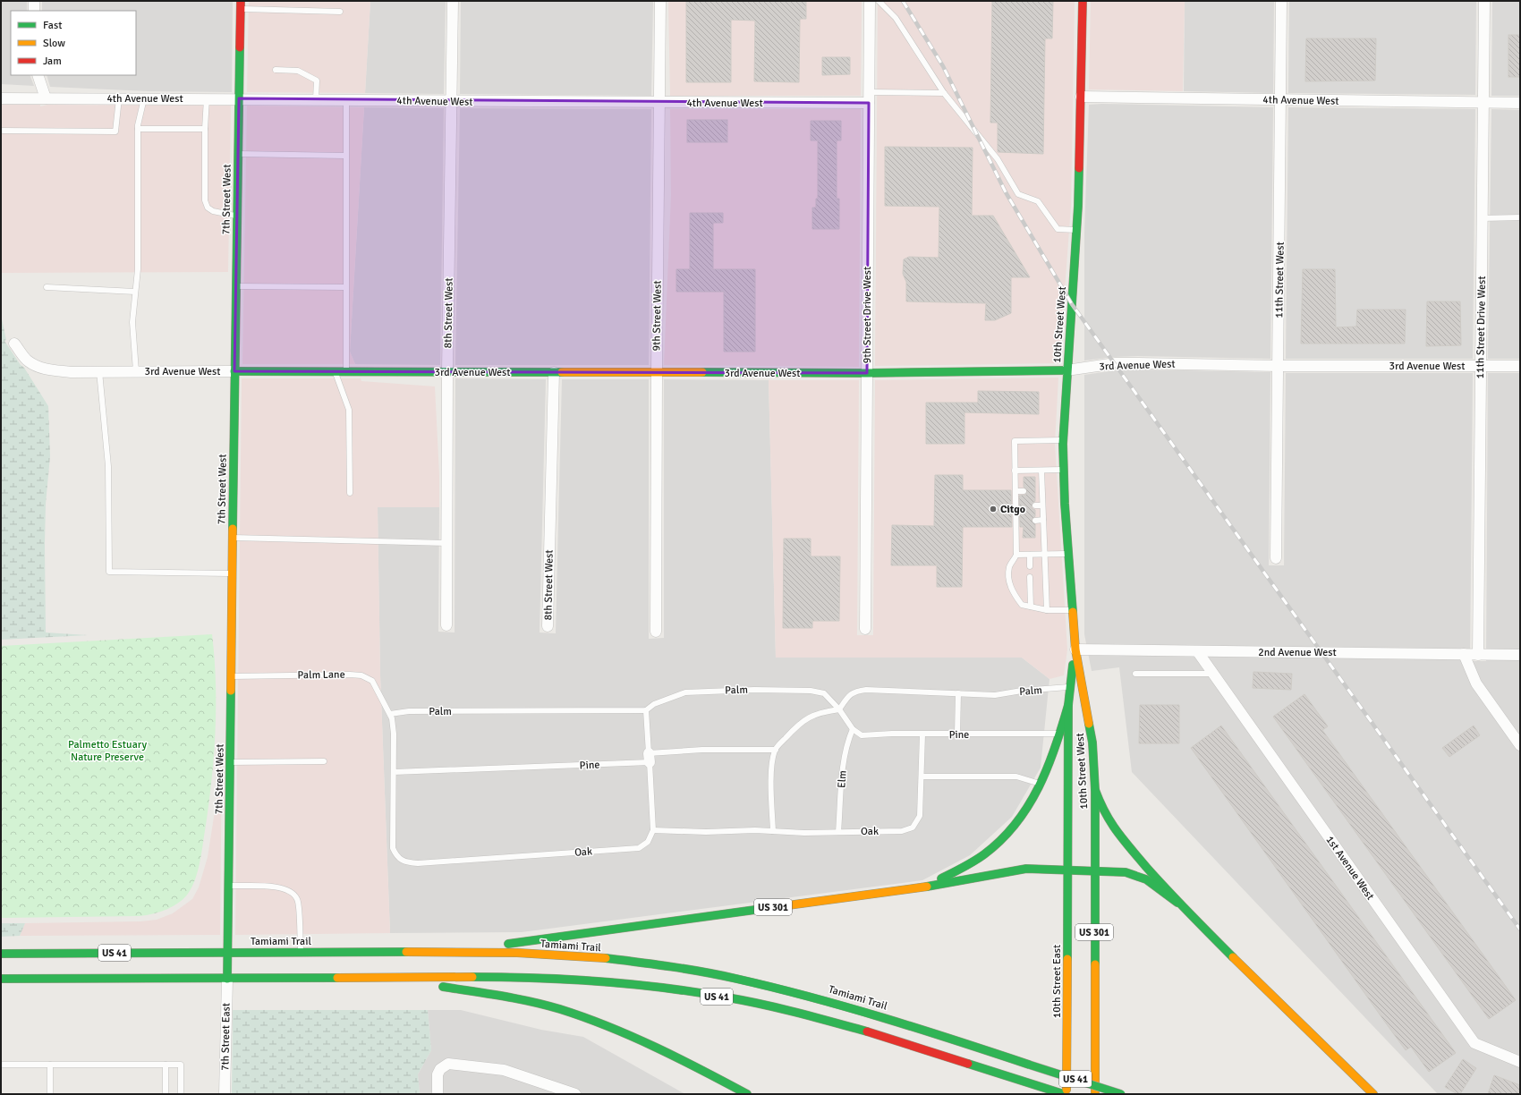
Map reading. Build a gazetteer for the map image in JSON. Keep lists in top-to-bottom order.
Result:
{
  "streets": {
    "main road": [
      "7th Street West",
      "10th Street West",
      "3rd Avenue West",
      "US 301",
      "Tamiami Trail",
      "US 41",
      "10th Street East"
    ],
    "street": [
      "4th Avenue West",
      "11th Street West",
      "8th Street West",
      "9th Street Drive West",
      "9th Street West",
      "11th Street Drive West",
      "2nd Avenue West",
      "1st Avenue West",
      "7th Street East"
    ],
    "lane": [
      "Palm Lane",
      "Palm",
      "Pine",
      "Elm",
      "Oak"
    ]
  },
  "crossings": [
    ["4th Avenue West", "7th Street West"],
    ["4th Avenue West", "11th Street West"],
    ["4th Avenue West", "8th Street West"],
    ["4th Avenue West", "9th Street Drive West"],
    ["4th Avenue West", "9th Street West"],
    ["4th Avenue West", "10th Street West"],
    ["4th Avenue West", "11th Street Drive West"],
    ["7th Street West", "3rd Avenue West"],
    ["7th Street West", "Palm Lane"],
    ["7th Street West", "Tamiami Trail"],
    ["7th Street West", "US 41"],
    ["7th Street West", "7th Street East"],
    ["11th Street West", "3rd Avenue West"],
    ["8th Street West", "3rd Avenue West"],
    ["9th Street Drive West", "3rd Avenue West"],
    ["9th Street West", "3rd Avenue West"],
    ["10th Street West", "3rd Avenue West"],
    ["10th Street West", "2nd Avenue West"],
    ["10th Street West", "Palm"],
    ["10th Street West", "Pine"],
    ["10th Street West", "US 301"],
    ["10th Street West", "10th Street East"],
    ["11th Street Drive West", "3rd Avenue West"],
    ["11th Street Drive West", "2nd Avenue West"],
    ["2nd Avenue West", "1st Avenue West"],
    ["Palm Lane", "Palm"],
    ["Palm Lane", "Pine"],
    ["Palm Lane", "Oak"],
    ["Pine", "Elm"],
    ["Pine", "Oak"],
    ["Elm", "Oak"],
    ["US 301", "Tamiami Trail"],
    ["US 301", "10th Street East"],
    ["US 41", "7th Street East"]
  ],
  "parks": ["Palmetto Estuary Nature Preserve"],
  "places": ["Citgo"],
  "legend": ["Fast", "Slow", "Jam"]
}
